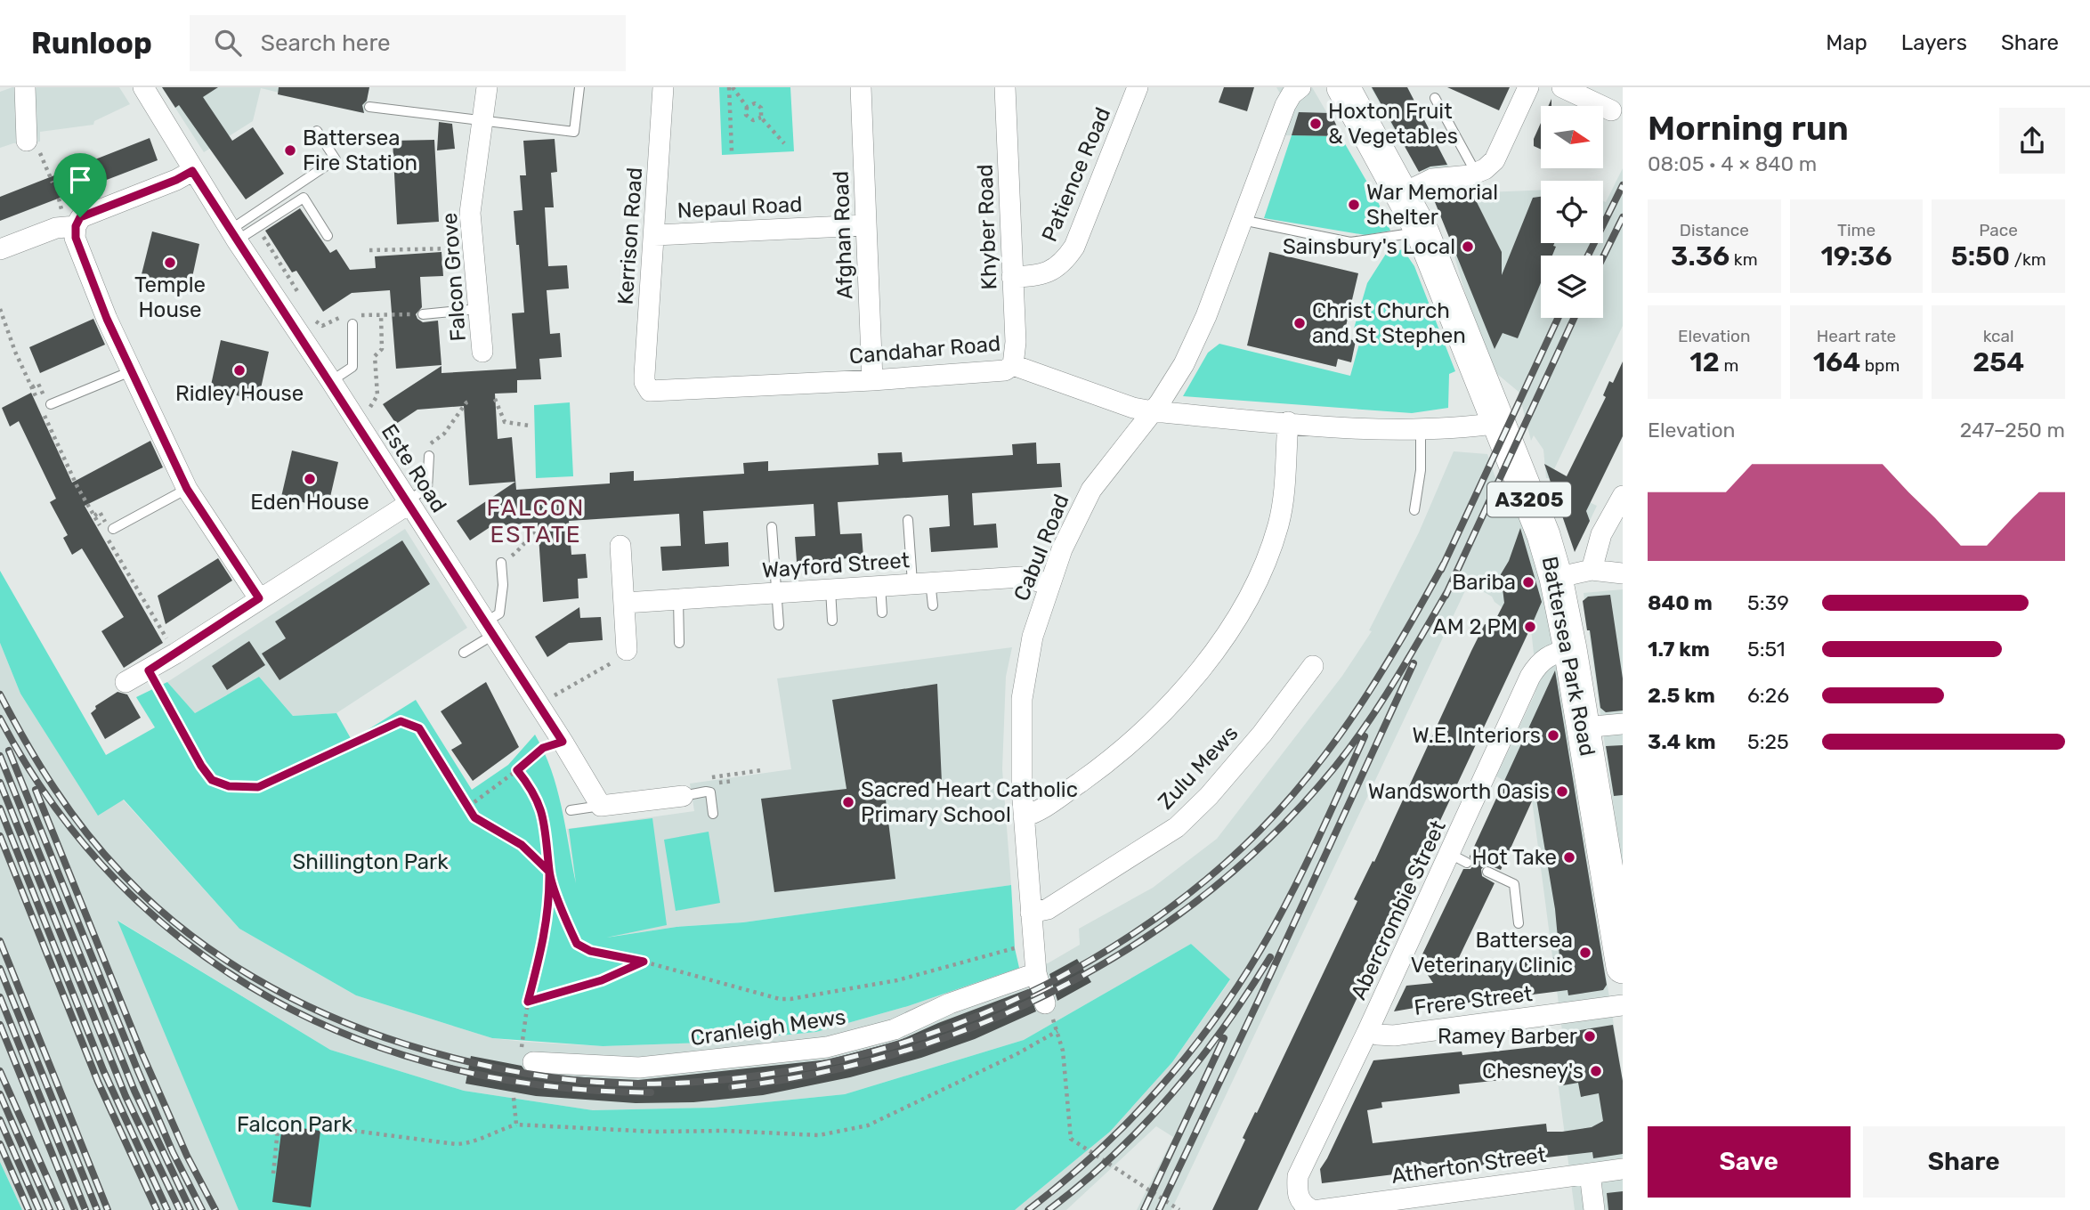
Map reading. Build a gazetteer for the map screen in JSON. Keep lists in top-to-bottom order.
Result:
{
  "streets": {
    "highway": ["A3205", "Battersea Park Road"],
    "street": [
      "Patience Road",
      "Nepaul Road",
      "Khyber Road",
      "Afghan Road",
      "Kerrison Road",
      "Falcon Grove",
      "Candahar Road",
      "Este Road",
      "Cabul Road",
      "Wayford Street",
      "Zulu Mews",
      "Abercrombie Street",
      "Frere Street",
      "Cranleigh Mews",
      "Atherton Street"
    ]
  },
  "crossings": [
    ["Patience Road", "Khyber Road"],
    ["Nepaul Road", "Afghan Road"],
    ["Nepaul Road", "Kerrison Road"],
    ["Khyber Road", "Candahar Road"],
    ["Afghan Road", "Candahar Road"],
    ["Kerrison Road", "Candahar Road"],
    ["Candahar Road", "Cabul Road"],
    ["Candahar Road", "Battersea Park Road"],
    ["Cabul Road", "Wayford Street"],
    ["Cabul Road", "Zulu Mews"],
    ["Cabul Road", "Cranleigh Mews"],
    ["Battersea Park Road", "Abercrombie Street"],
    ["Abercrombie Street", "Frere Street"],
    ["Abercrombie Street", "Atherton Street"]
  ],
  "districts": ["FALCON ESTATE"],
  "parks": ["Shillington Park", "Falcon Park"],
  "places": [
    "Hoxton Fruit & Vegetables",
    "Battersea Fire Station",
    "War Memorial Shelter",
    "Sainsbury's Local",
    "Temple House",
    "Christ Church and St Stephen",
    "Ridley House",
    "Eden House",
    "Bariba",
    "AM 2 PM",
    "W.E. Interiors",
    "Wandsworth Oasis",
    "Sacred Heart Catholic Primary School",
    "Hot Take",
    "Battersea Veterinary Clinic",
    "Ramey Barber",
    "Chesney's"
  ],
  "north": "right",
  "page": {
    "header": "Runloop",
    "search": "Search here",
    "nav": ["Map", "Layers", "Share"],
    "heading": ["Morning run", "08:05 · 4 × 840 m"],
    "stats": [
      ["Distance", "3.36 km"],
      ["Time", "19:36"],
      ["Pace", "5:50 /km"],
      ["Elevation", "12 m"],
      ["Heart rate", "164 bpm"],
      ["kcal", "254"]
    ],
    "chart": ["Elevation", "247–250 m"],
    "list": [
      {
        "name": "840 m",
        "note": "5:39"
      },
      {
        "name": "1.7 km",
        "note": "5:51"
      },
      {
        "name": "2.5 km",
        "note": "6:26"
      },
      {
        "name": "3.4 km",
        "note": "5:25"
      }
    ],
    "buttons": ["Save", "Share"]
  }
}
